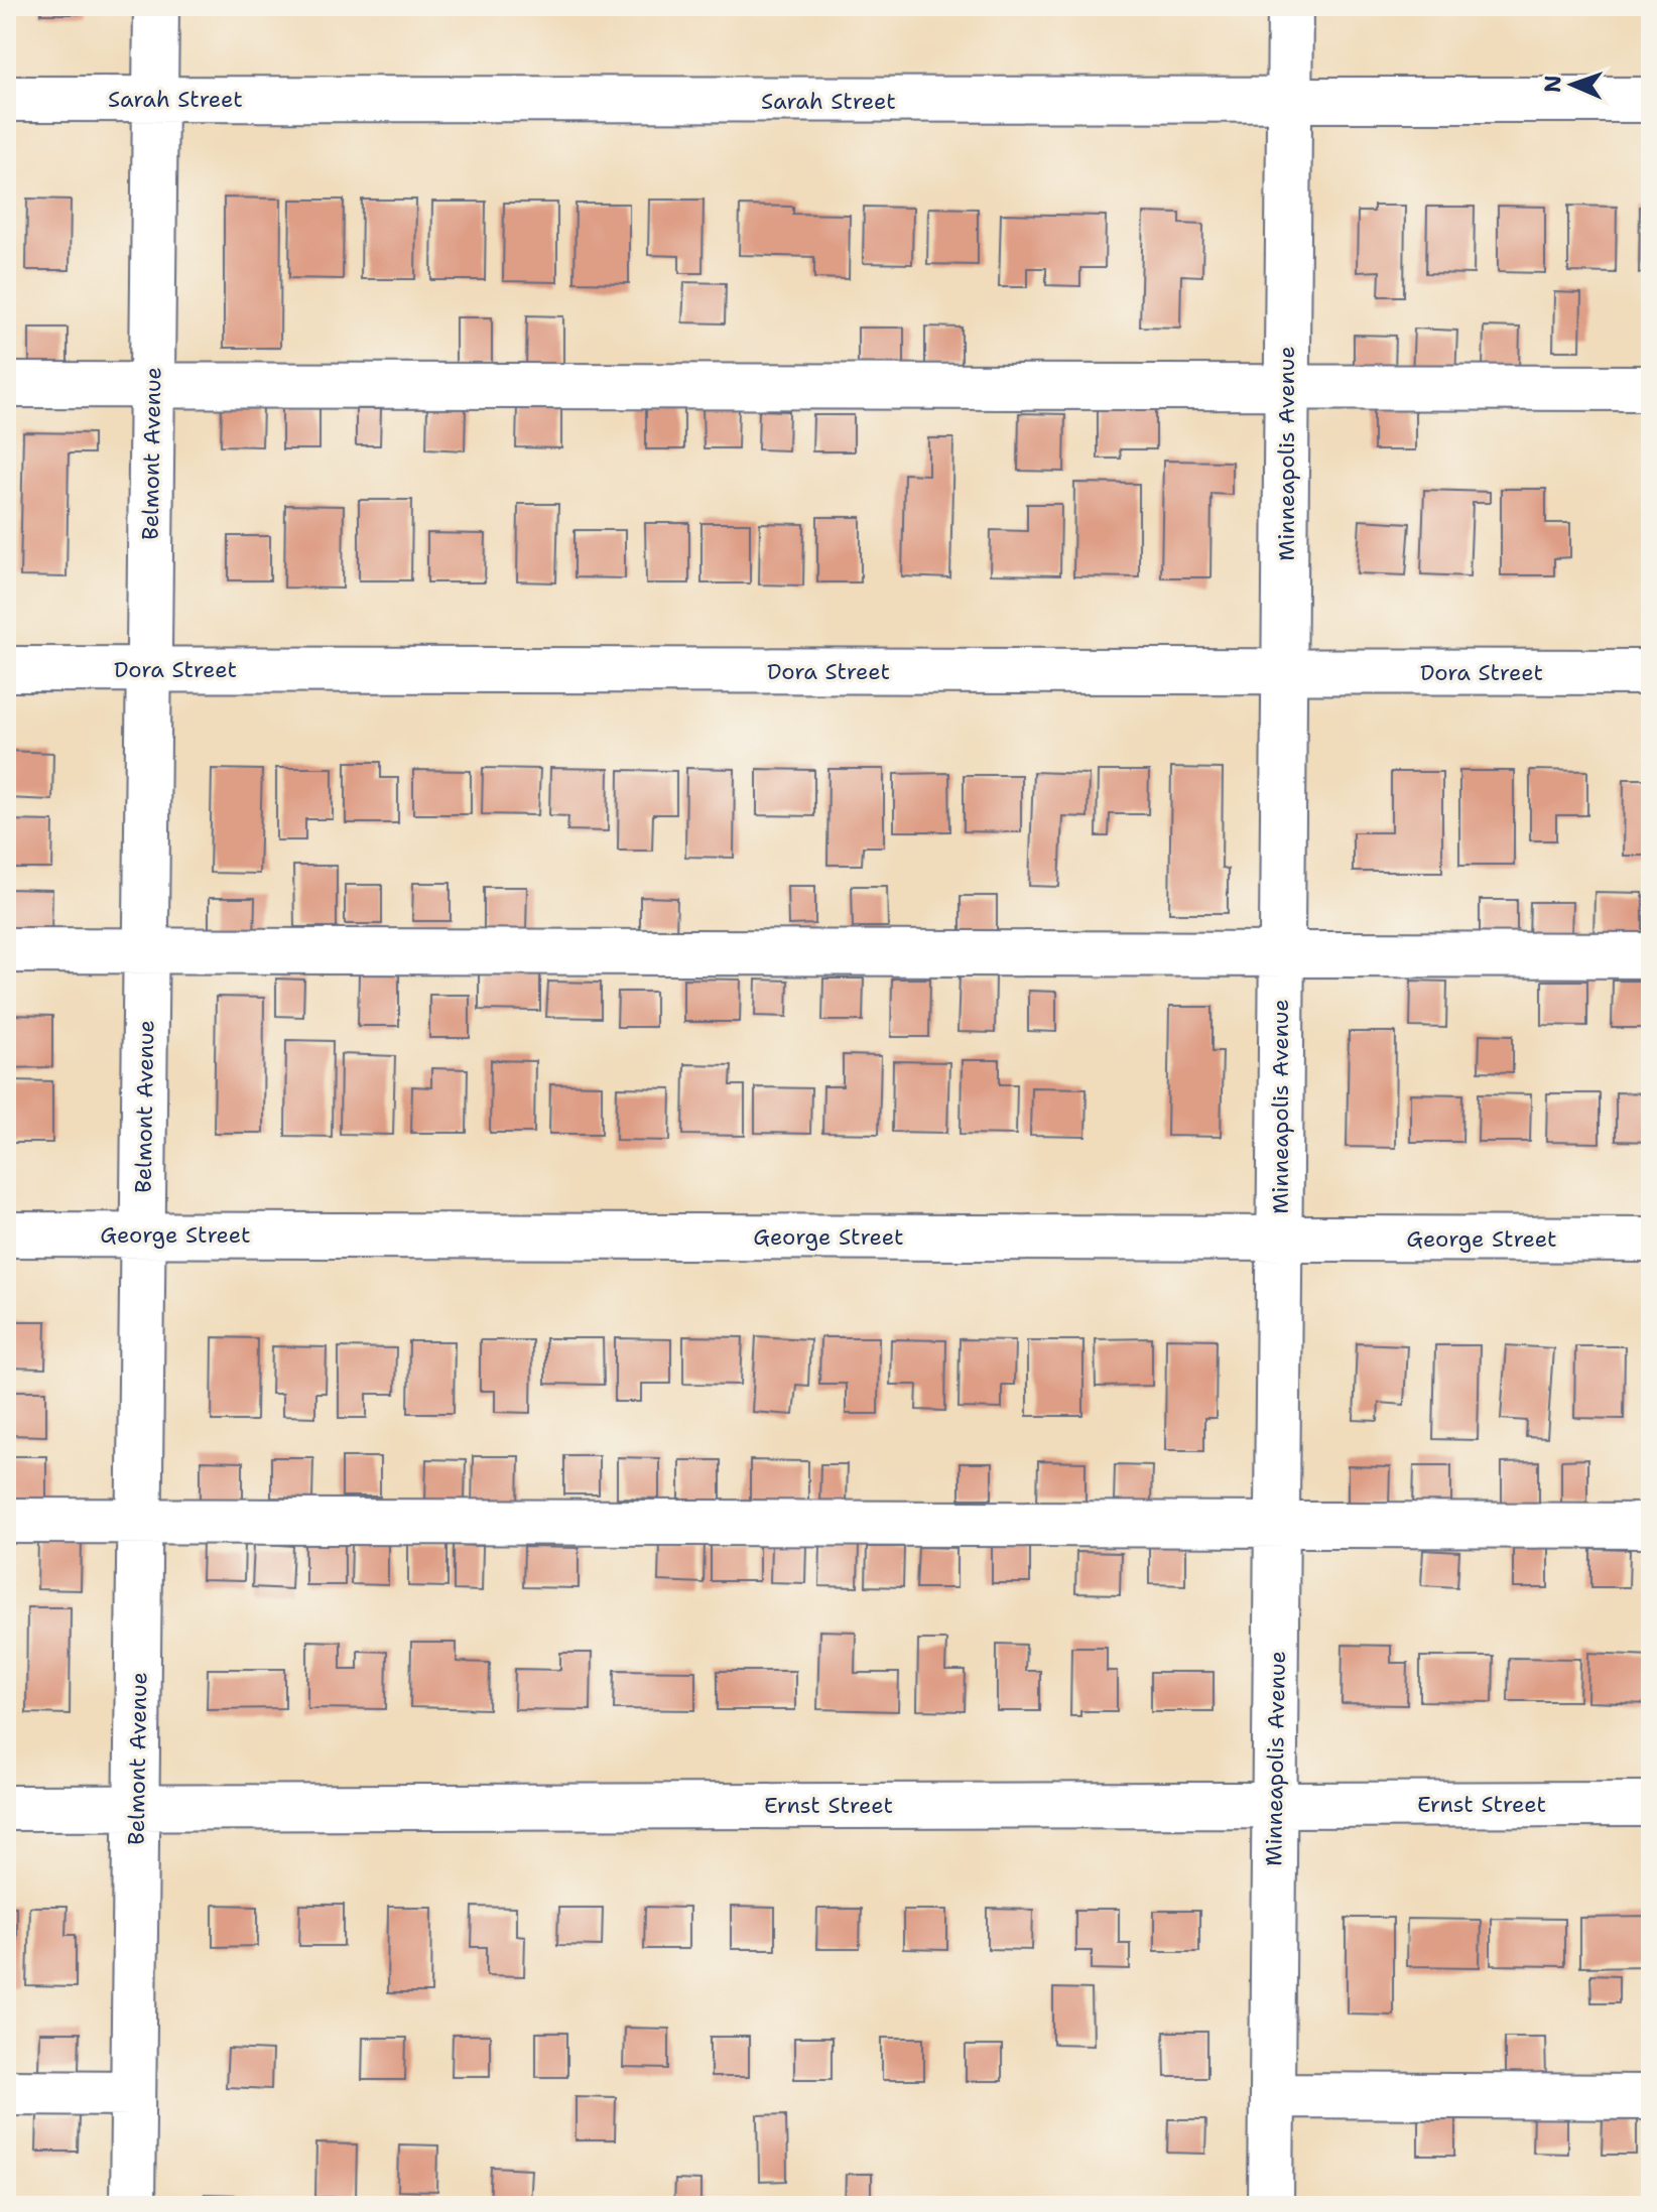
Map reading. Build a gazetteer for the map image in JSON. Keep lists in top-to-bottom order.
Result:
{
  "streets": {
    "street": [
      "Sarah Street",
      "Belmont Avenue",
      "Minneapolis Avenue",
      "Dora Street",
      "George Street",
      "Ernst Street"
    ]
  },
  "crossings": [
    ["Sarah Street", "Belmont Avenue"],
    ["Sarah Street", "Minneapolis Avenue"],
    ["Belmont Avenue", "Dora Street"],
    ["Belmont Avenue", "George Street"],
    ["Belmont Avenue", "Ernst Street"],
    ["Minneapolis Avenue", "Dora Street"],
    ["Minneapolis Avenue", "George Street"],
    ["Minneapolis Avenue", "Ernst Street"]
  ],
  "north": "left"
}
